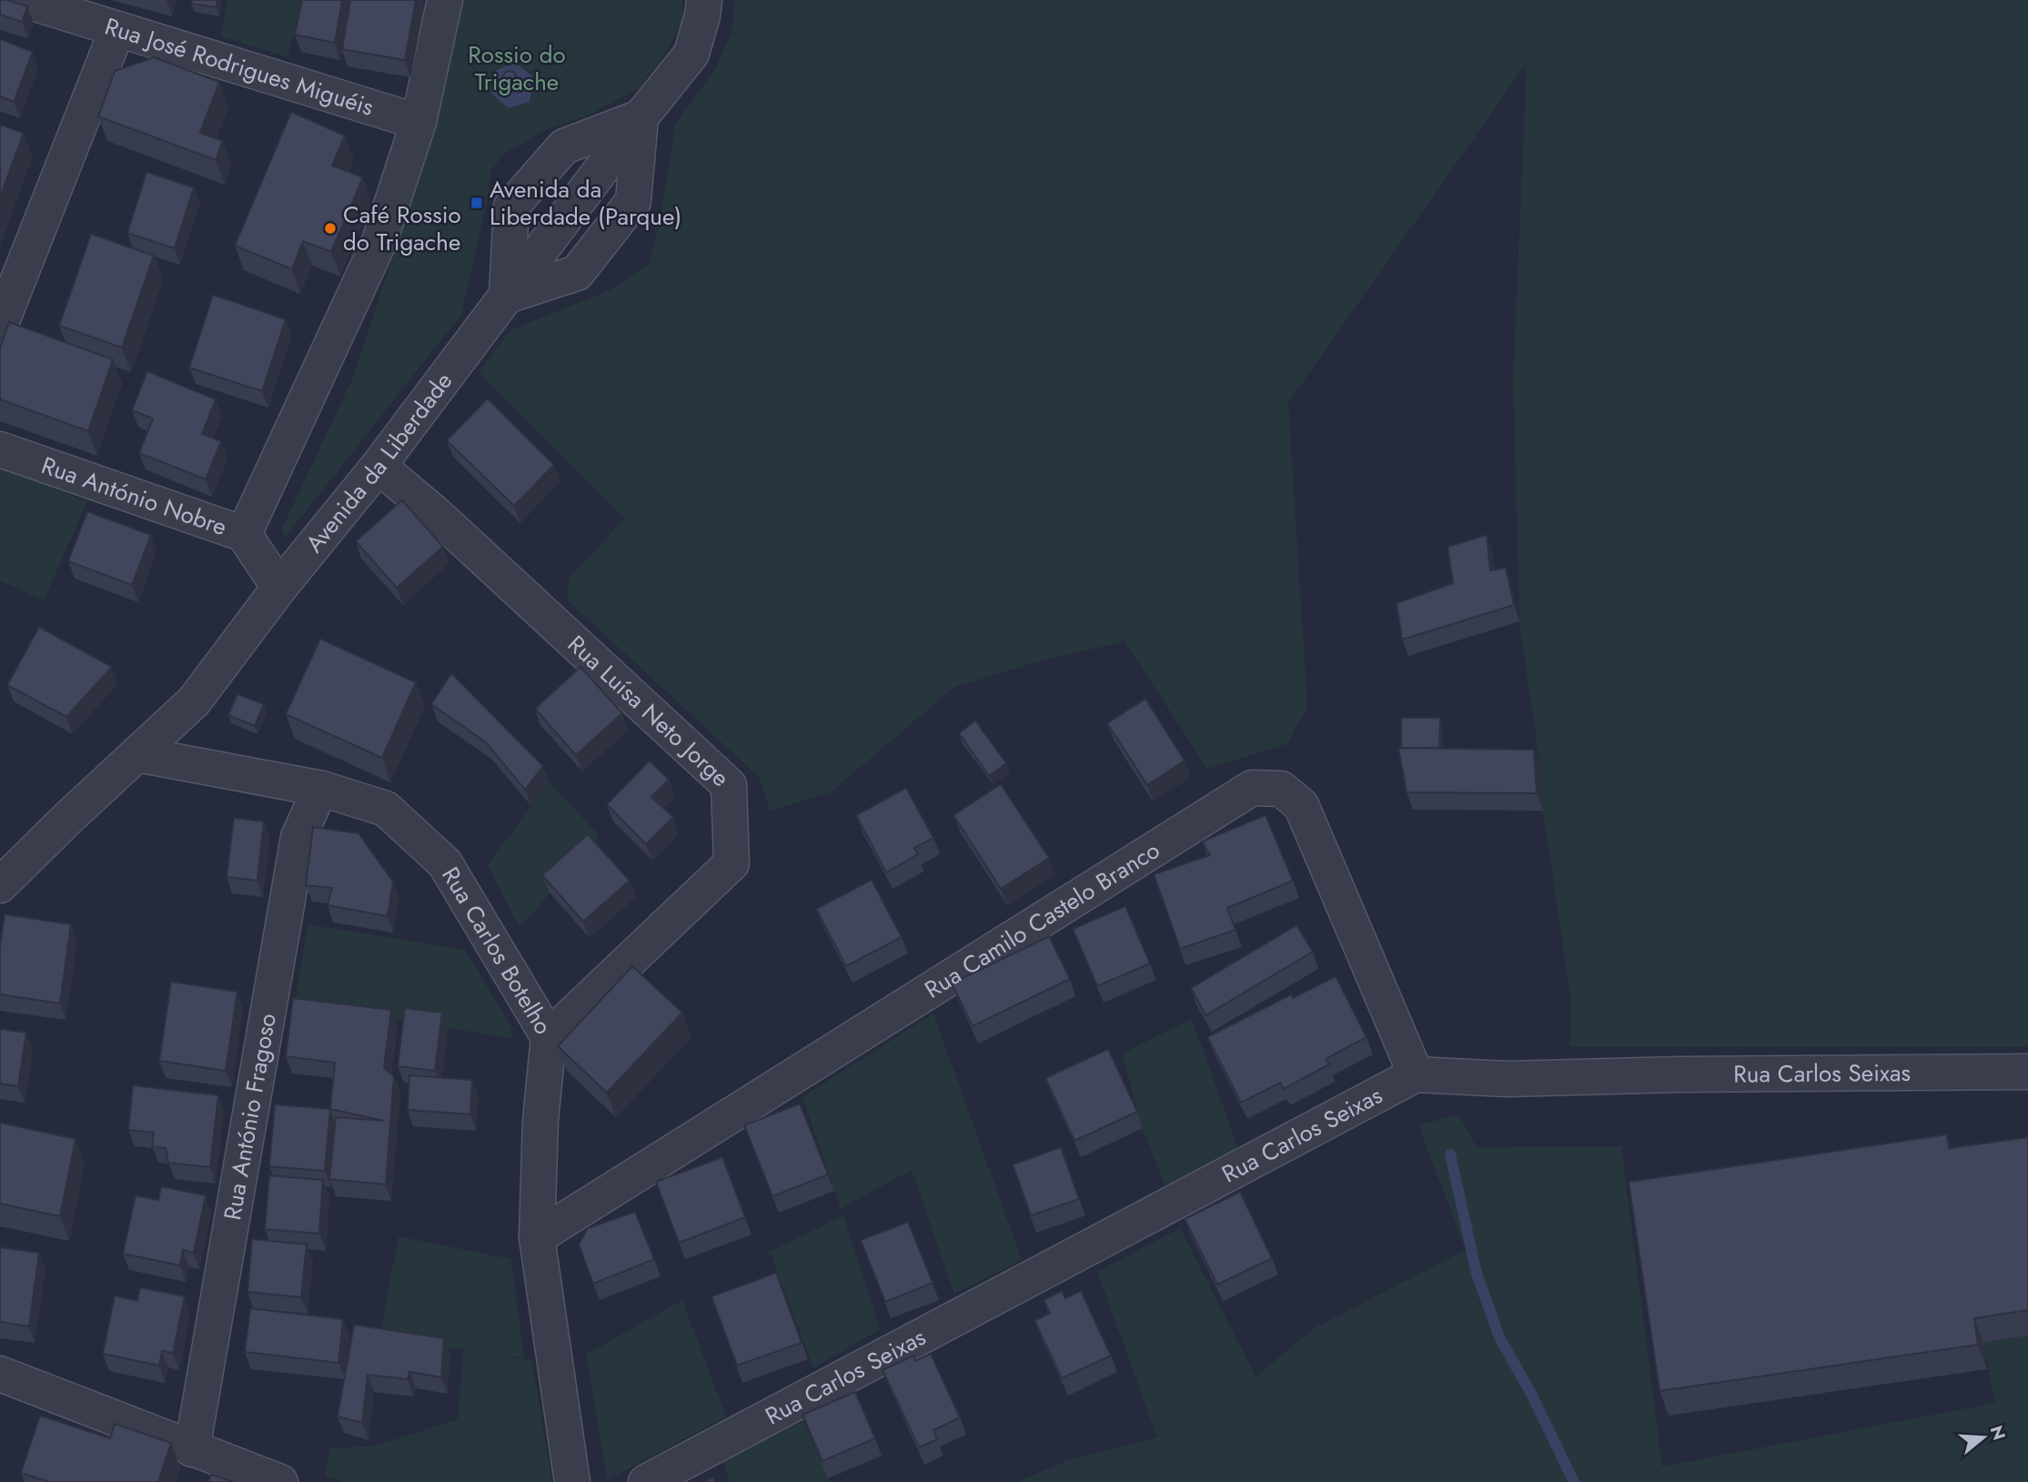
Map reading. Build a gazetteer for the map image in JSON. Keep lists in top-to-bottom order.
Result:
{
  "streets": {
    "street": [
      "Rua José Rodrigues Miguéis",
      "Avenida da Liberdade",
      "Rua António Nobre",
      "Rua Luísa Neto Jorge",
      "Rua Camilo Castelo Branco",
      "Rua Carlos Botelho",
      "Rua Carlos Seixas",
      "Rua António Fragoso"
    ]
  },
  "crossings": [
    ["Avenida da Liberdade", "Rua António Nobre"],
    ["Avenida da Liberdade", "Rua Luísa Neto Jorge"],
    ["Avenida da Liberdade", "Rua Carlos Botelho"],
    ["Rua Luísa Neto Jorge", "Rua Carlos Botelho"],
    ["Rua Camilo Castelo Branco", "Rua Carlos Botelho"],
    ["Rua Camilo Castelo Branco", "Rua Carlos Seixas"],
    ["Rua Carlos Botelho", "Rua António Fragoso"]
  ],
  "parks": ["Rossio do Trigache"],
  "places": {
    "transit": ["Avenida da Liberdade (Parque)"],
    "other": ["Café Rossio do Trigache"]
  },
  "north": "right"
}
